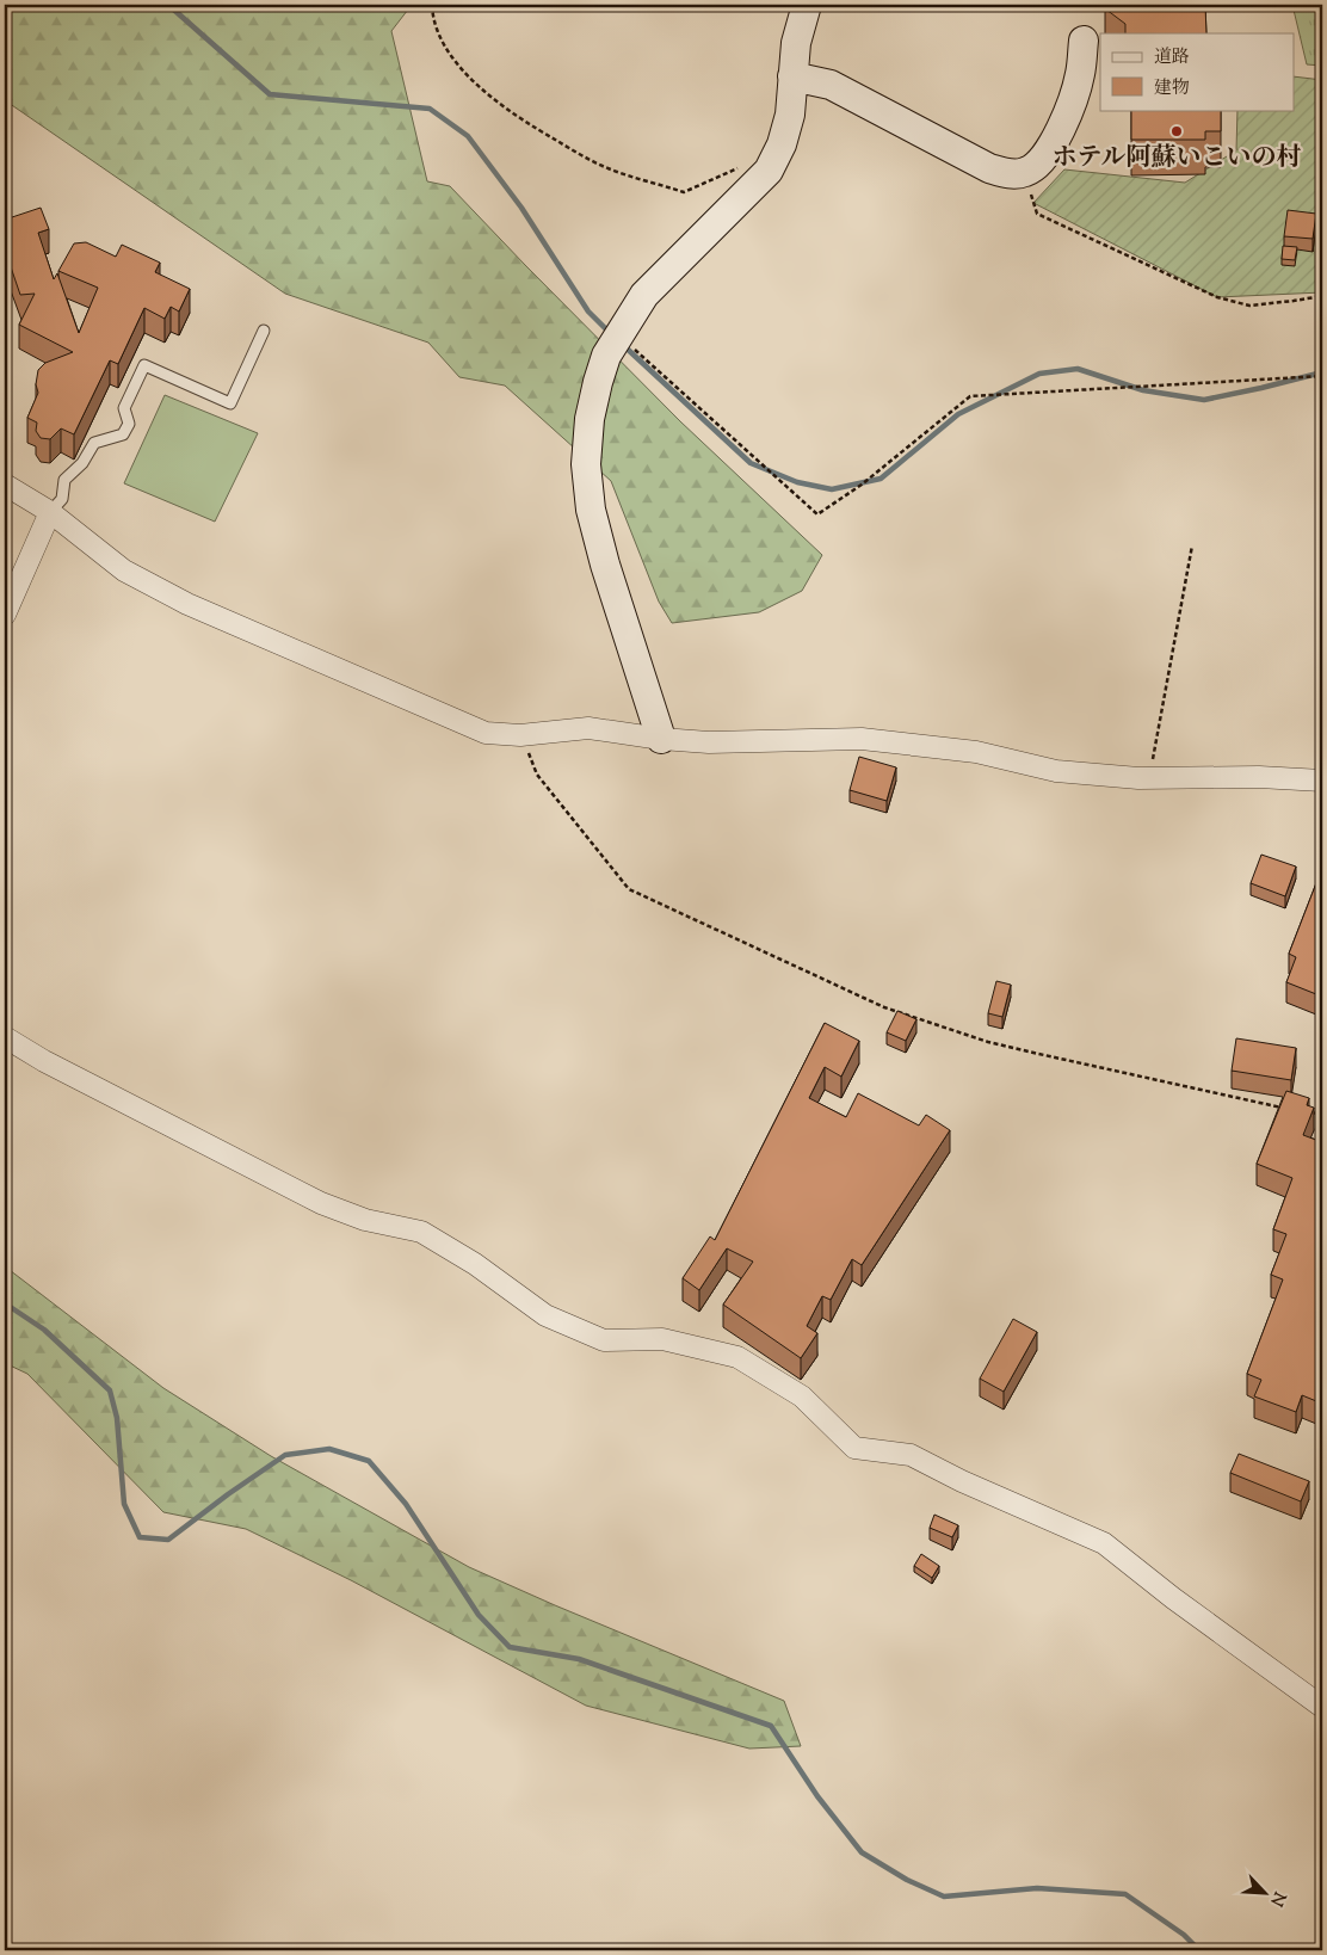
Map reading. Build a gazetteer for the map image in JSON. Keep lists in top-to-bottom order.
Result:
{
  "places": ["ホテル阿蘇いこいの村"],
  "legend": ["道路", "建物"],
  "north": "bottom right"
}
